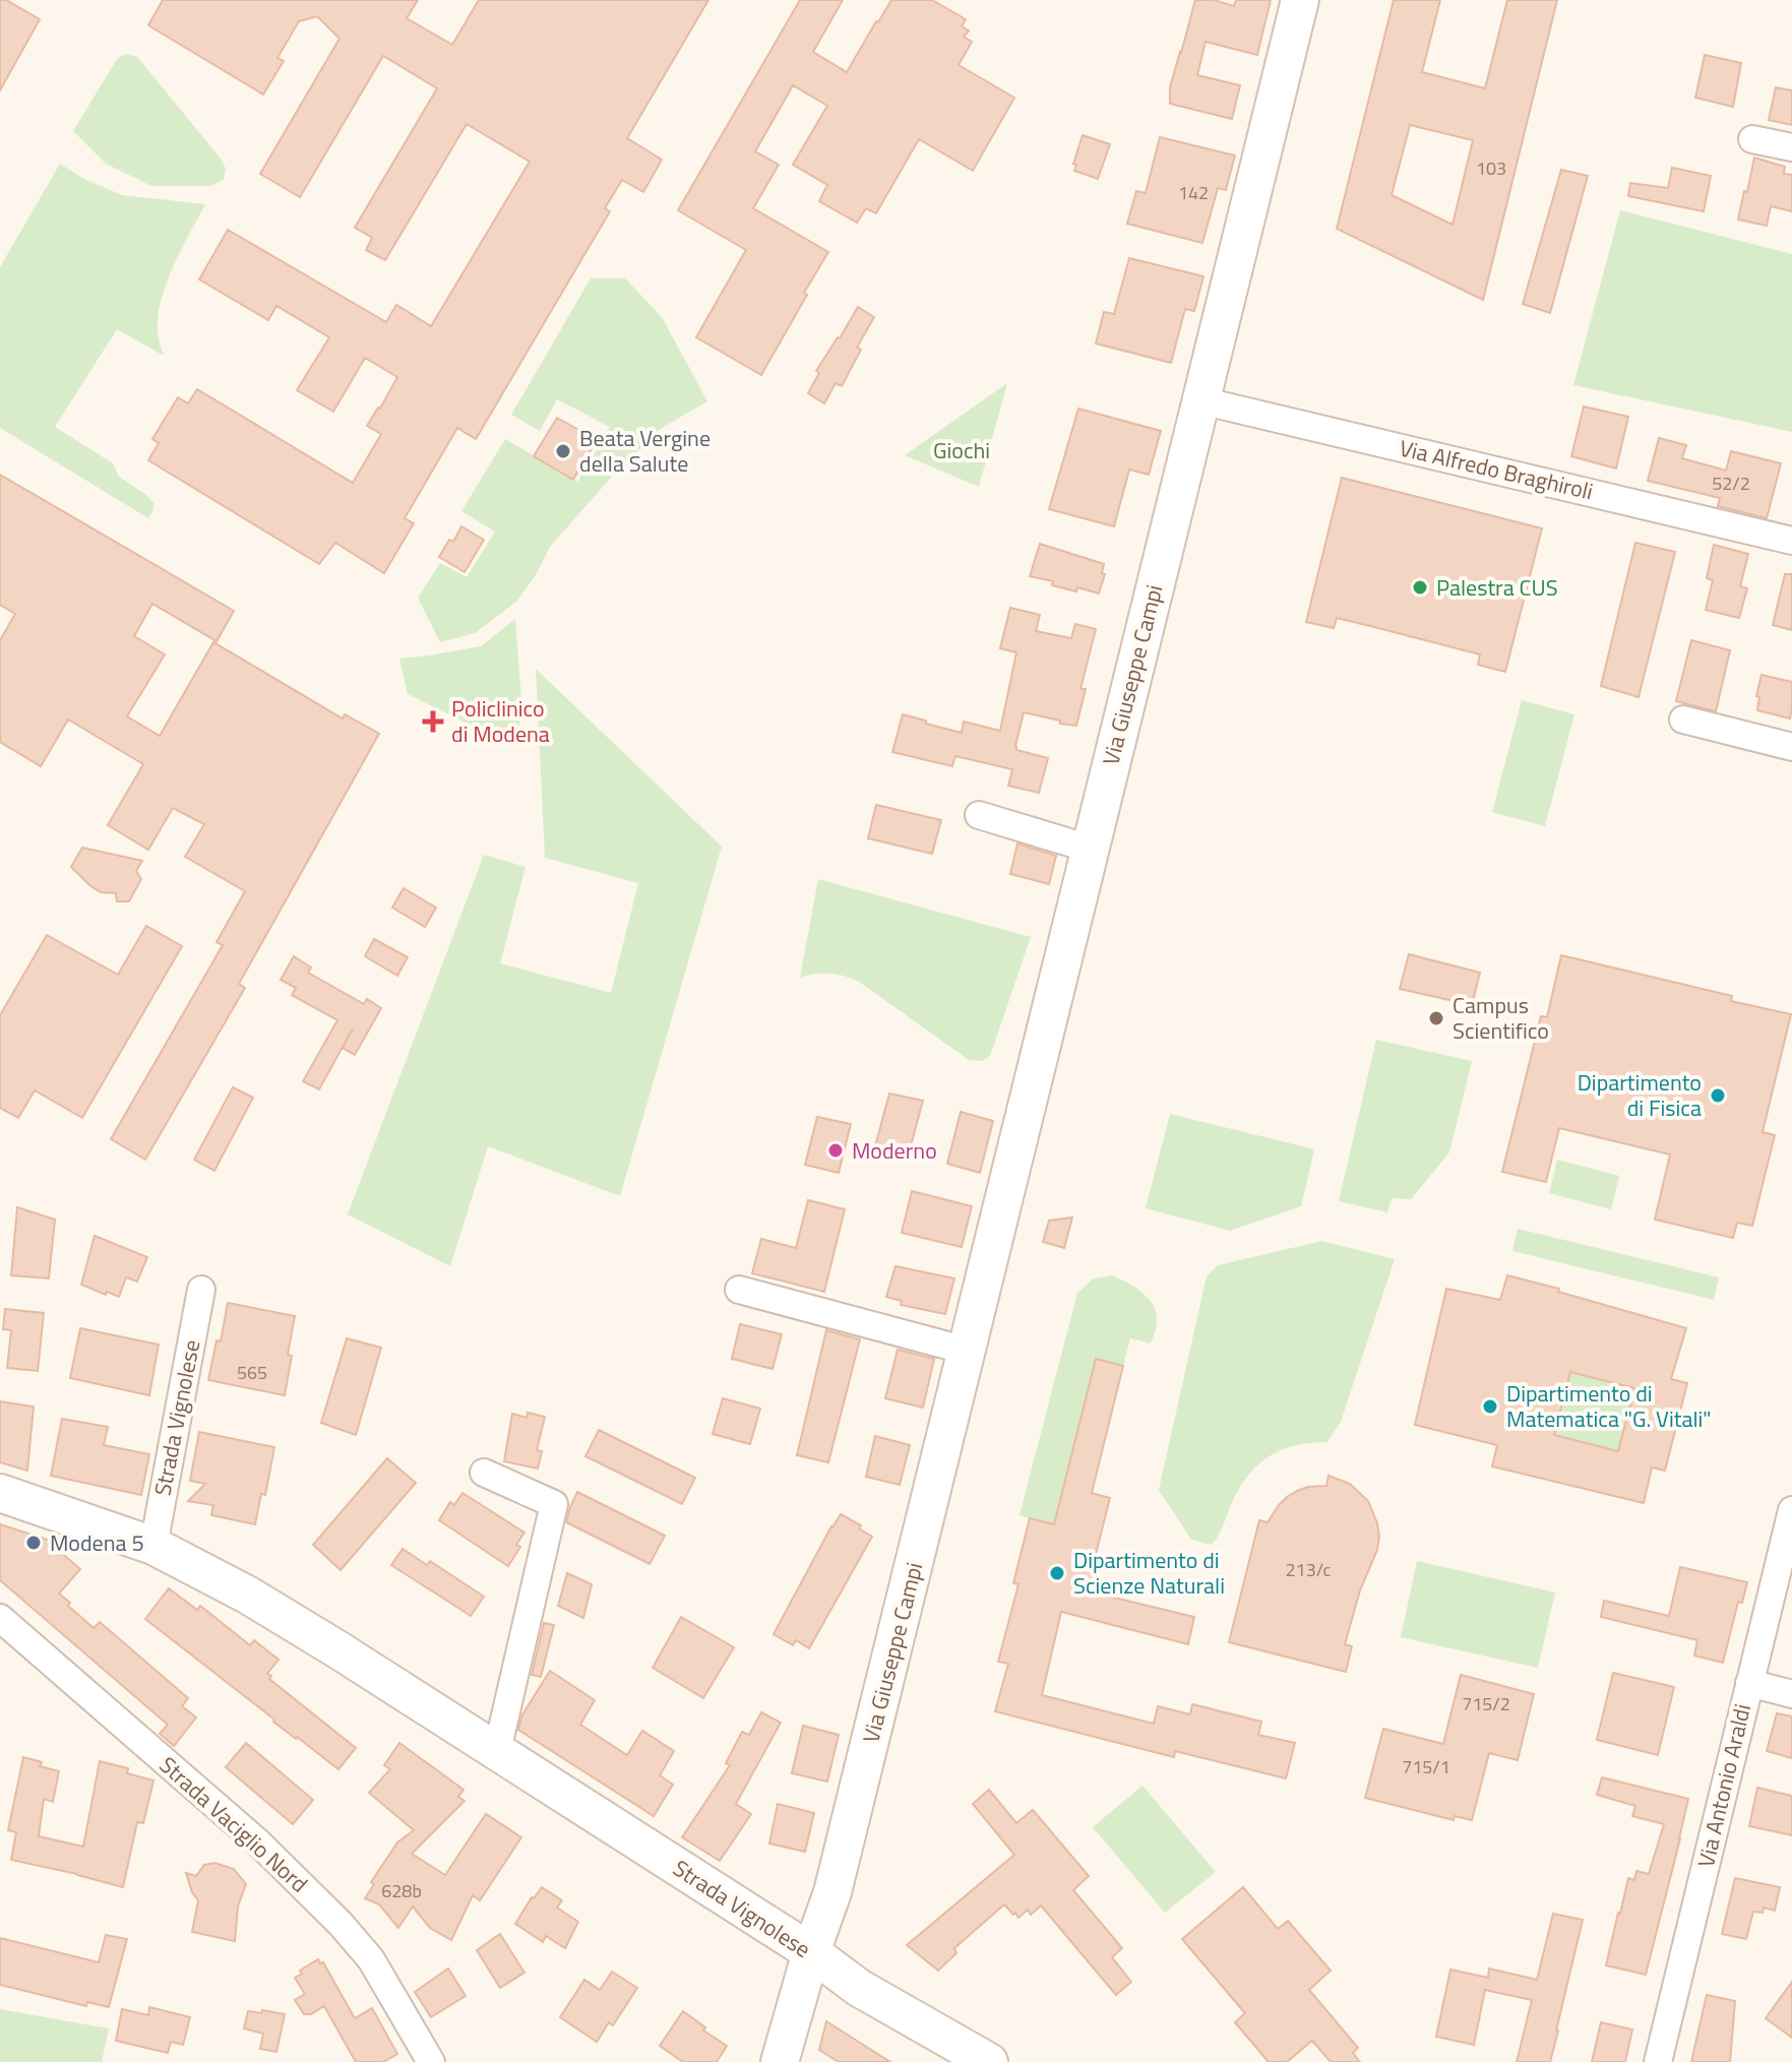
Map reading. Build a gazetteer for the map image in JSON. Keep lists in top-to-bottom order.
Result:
{
  "streets": {
    "street": [
      "Via Alfredo Braghiroli",
      "Via Giuseppe Campi",
      "Strada Vignolese",
      "Via Antonio Araldi",
      "Strada Vaciglio Nord"
    ]
  },
  "crossings": [
    ["Via Alfredo Braghiroli", "Via Giuseppe Campi"],
    ["Via Giuseppe Campi", "Strada Vignolese"]
  ],
  "parks": ["Giochi"],
  "places": {
    "other": [
      "Beata Vergine della Salute",
      "Palestra CUS",
      "Campus Scientifico",
      "Dipartimento di Fisica",
      "Moderno",
      "Dipartimento di Matematica \"G. Vitali\"",
      "Modena 5",
      "Dipartimento di Scienze Naturali"
    ],
    "health": ["Policlinico di Modena"]
  },
  "house_numbers": [
    "103",
    "142",
    "52/2",
    "565",
    "213/c",
    "715/2",
    "715/1",
    "628b"
  ]
}
